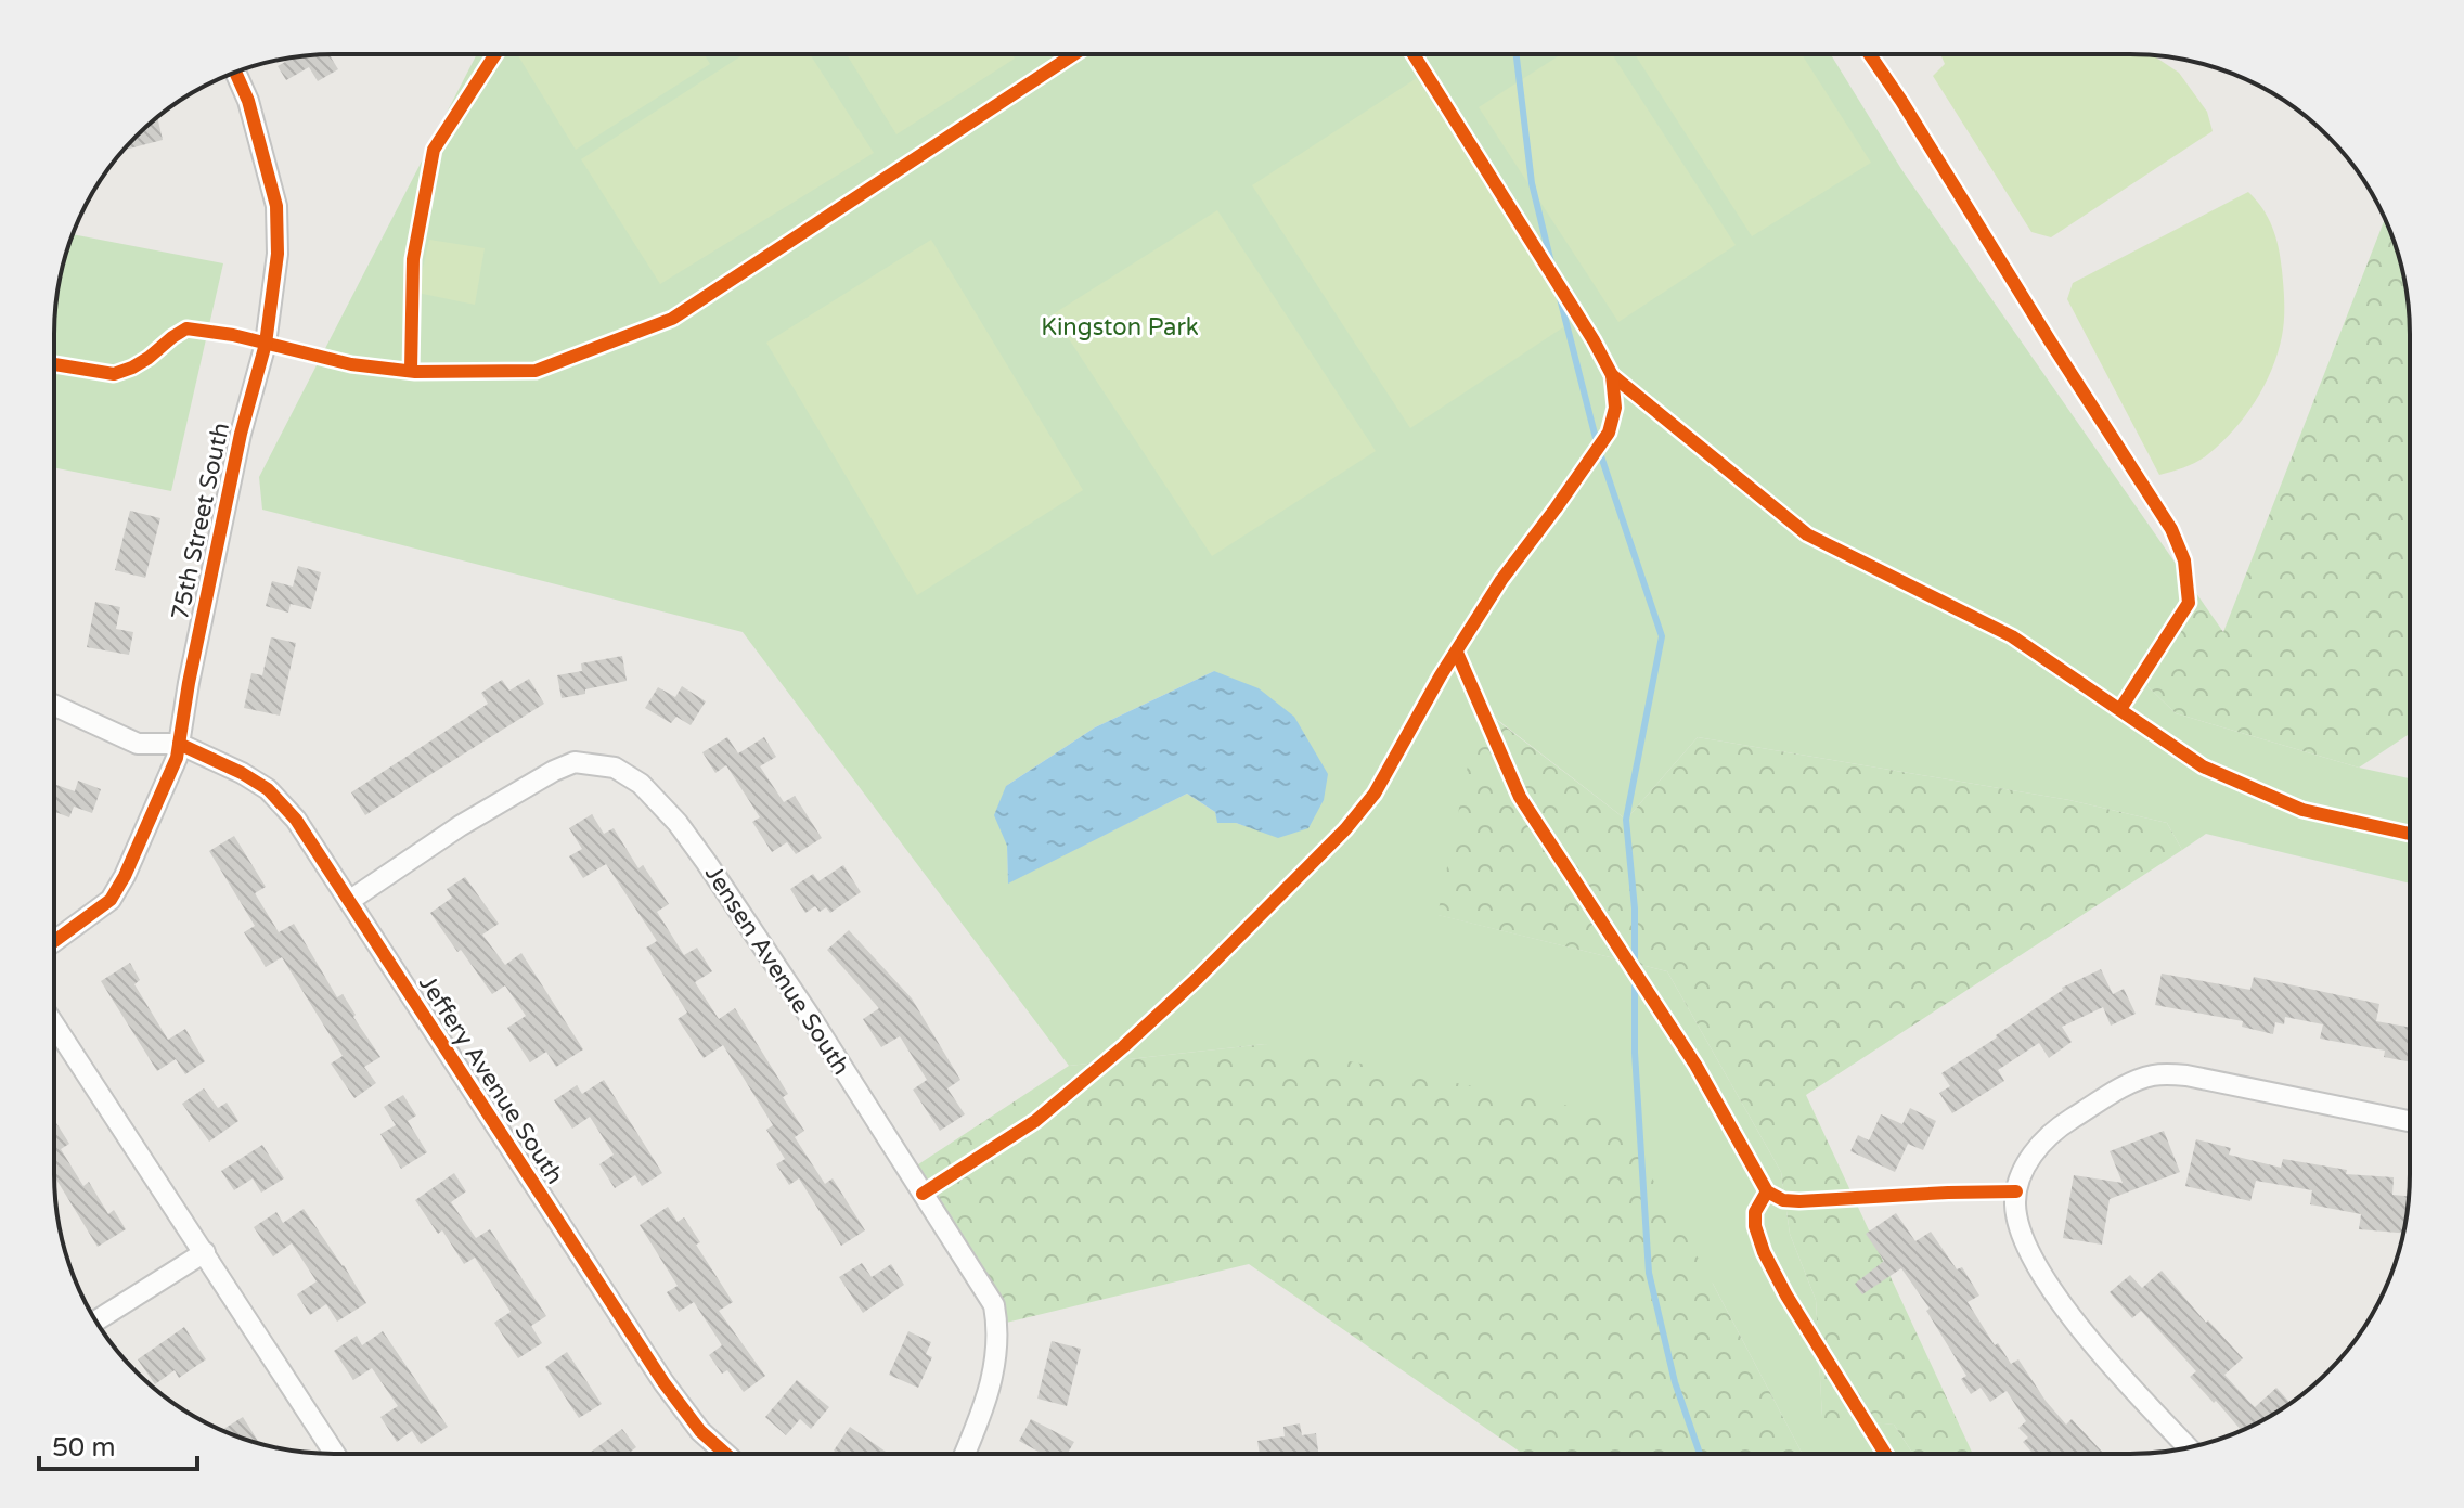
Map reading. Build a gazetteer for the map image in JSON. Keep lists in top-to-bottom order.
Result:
{
  "streets": {
    "street": ["75th Street South", "Jensen Avenue South", "Jeffery Avenue South"]
  },
  "crossings": [
    ["75th Street South", "Jeffery Avenue South"],
    ["Jensen Avenue South", "Jeffery Avenue South"]
  ],
  "parks": ["Kingston Park"],
  "scale_bar": "50 m"
}
